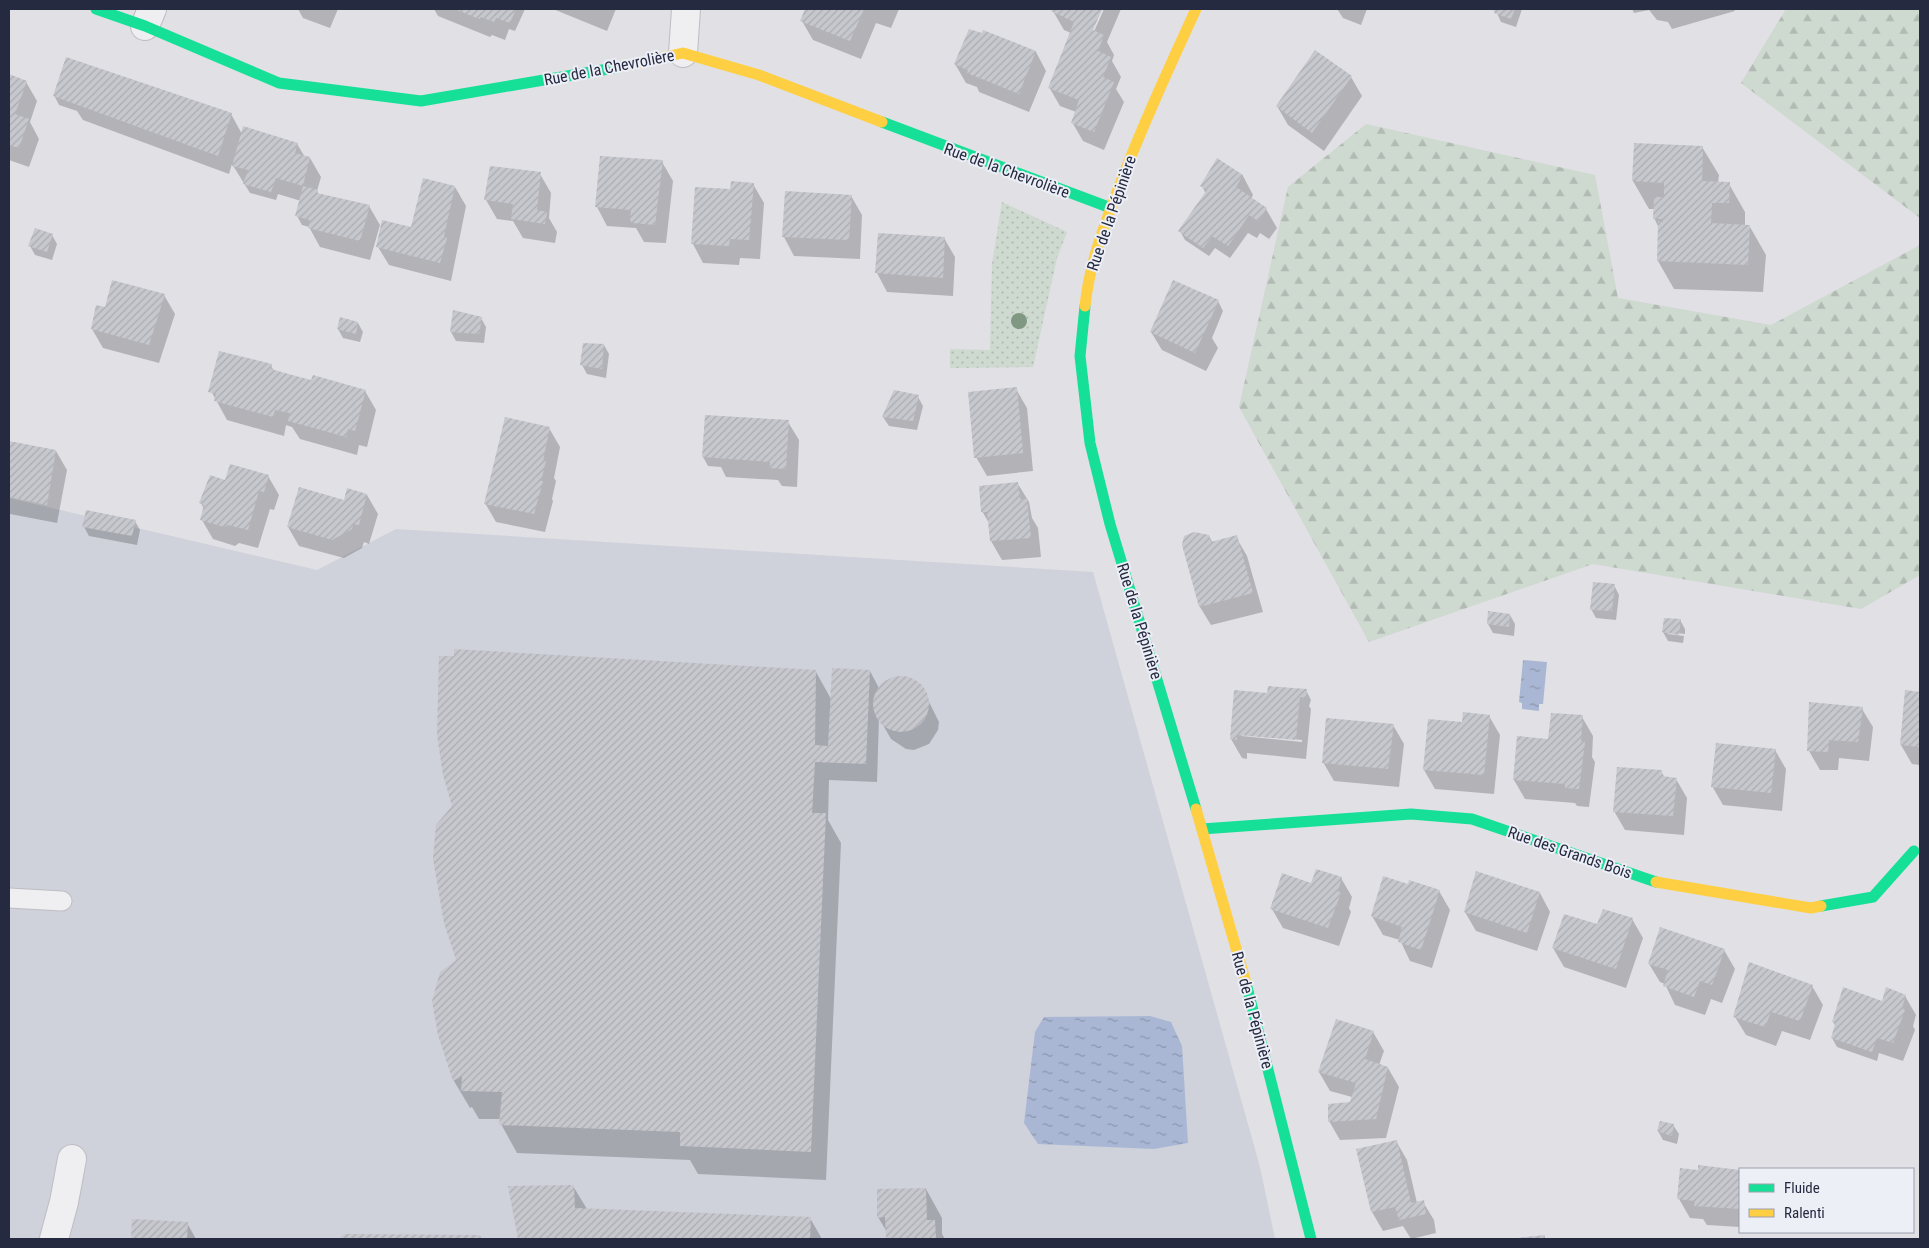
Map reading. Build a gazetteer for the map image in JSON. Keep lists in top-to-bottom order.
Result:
{
  "streets": {
    "street": ["Rue de la Chevrolière", "Rue de la Pépinière", "Rue des Grands Bois"]
  },
  "crossings": [
    ["Rue de la Chevrolière", "Rue de la Pépinière"],
    ["Rue de la Pépinière", "Rue des Grands Bois"]
  ],
  "legend": ["Fluide", "Ralenti"]
}
